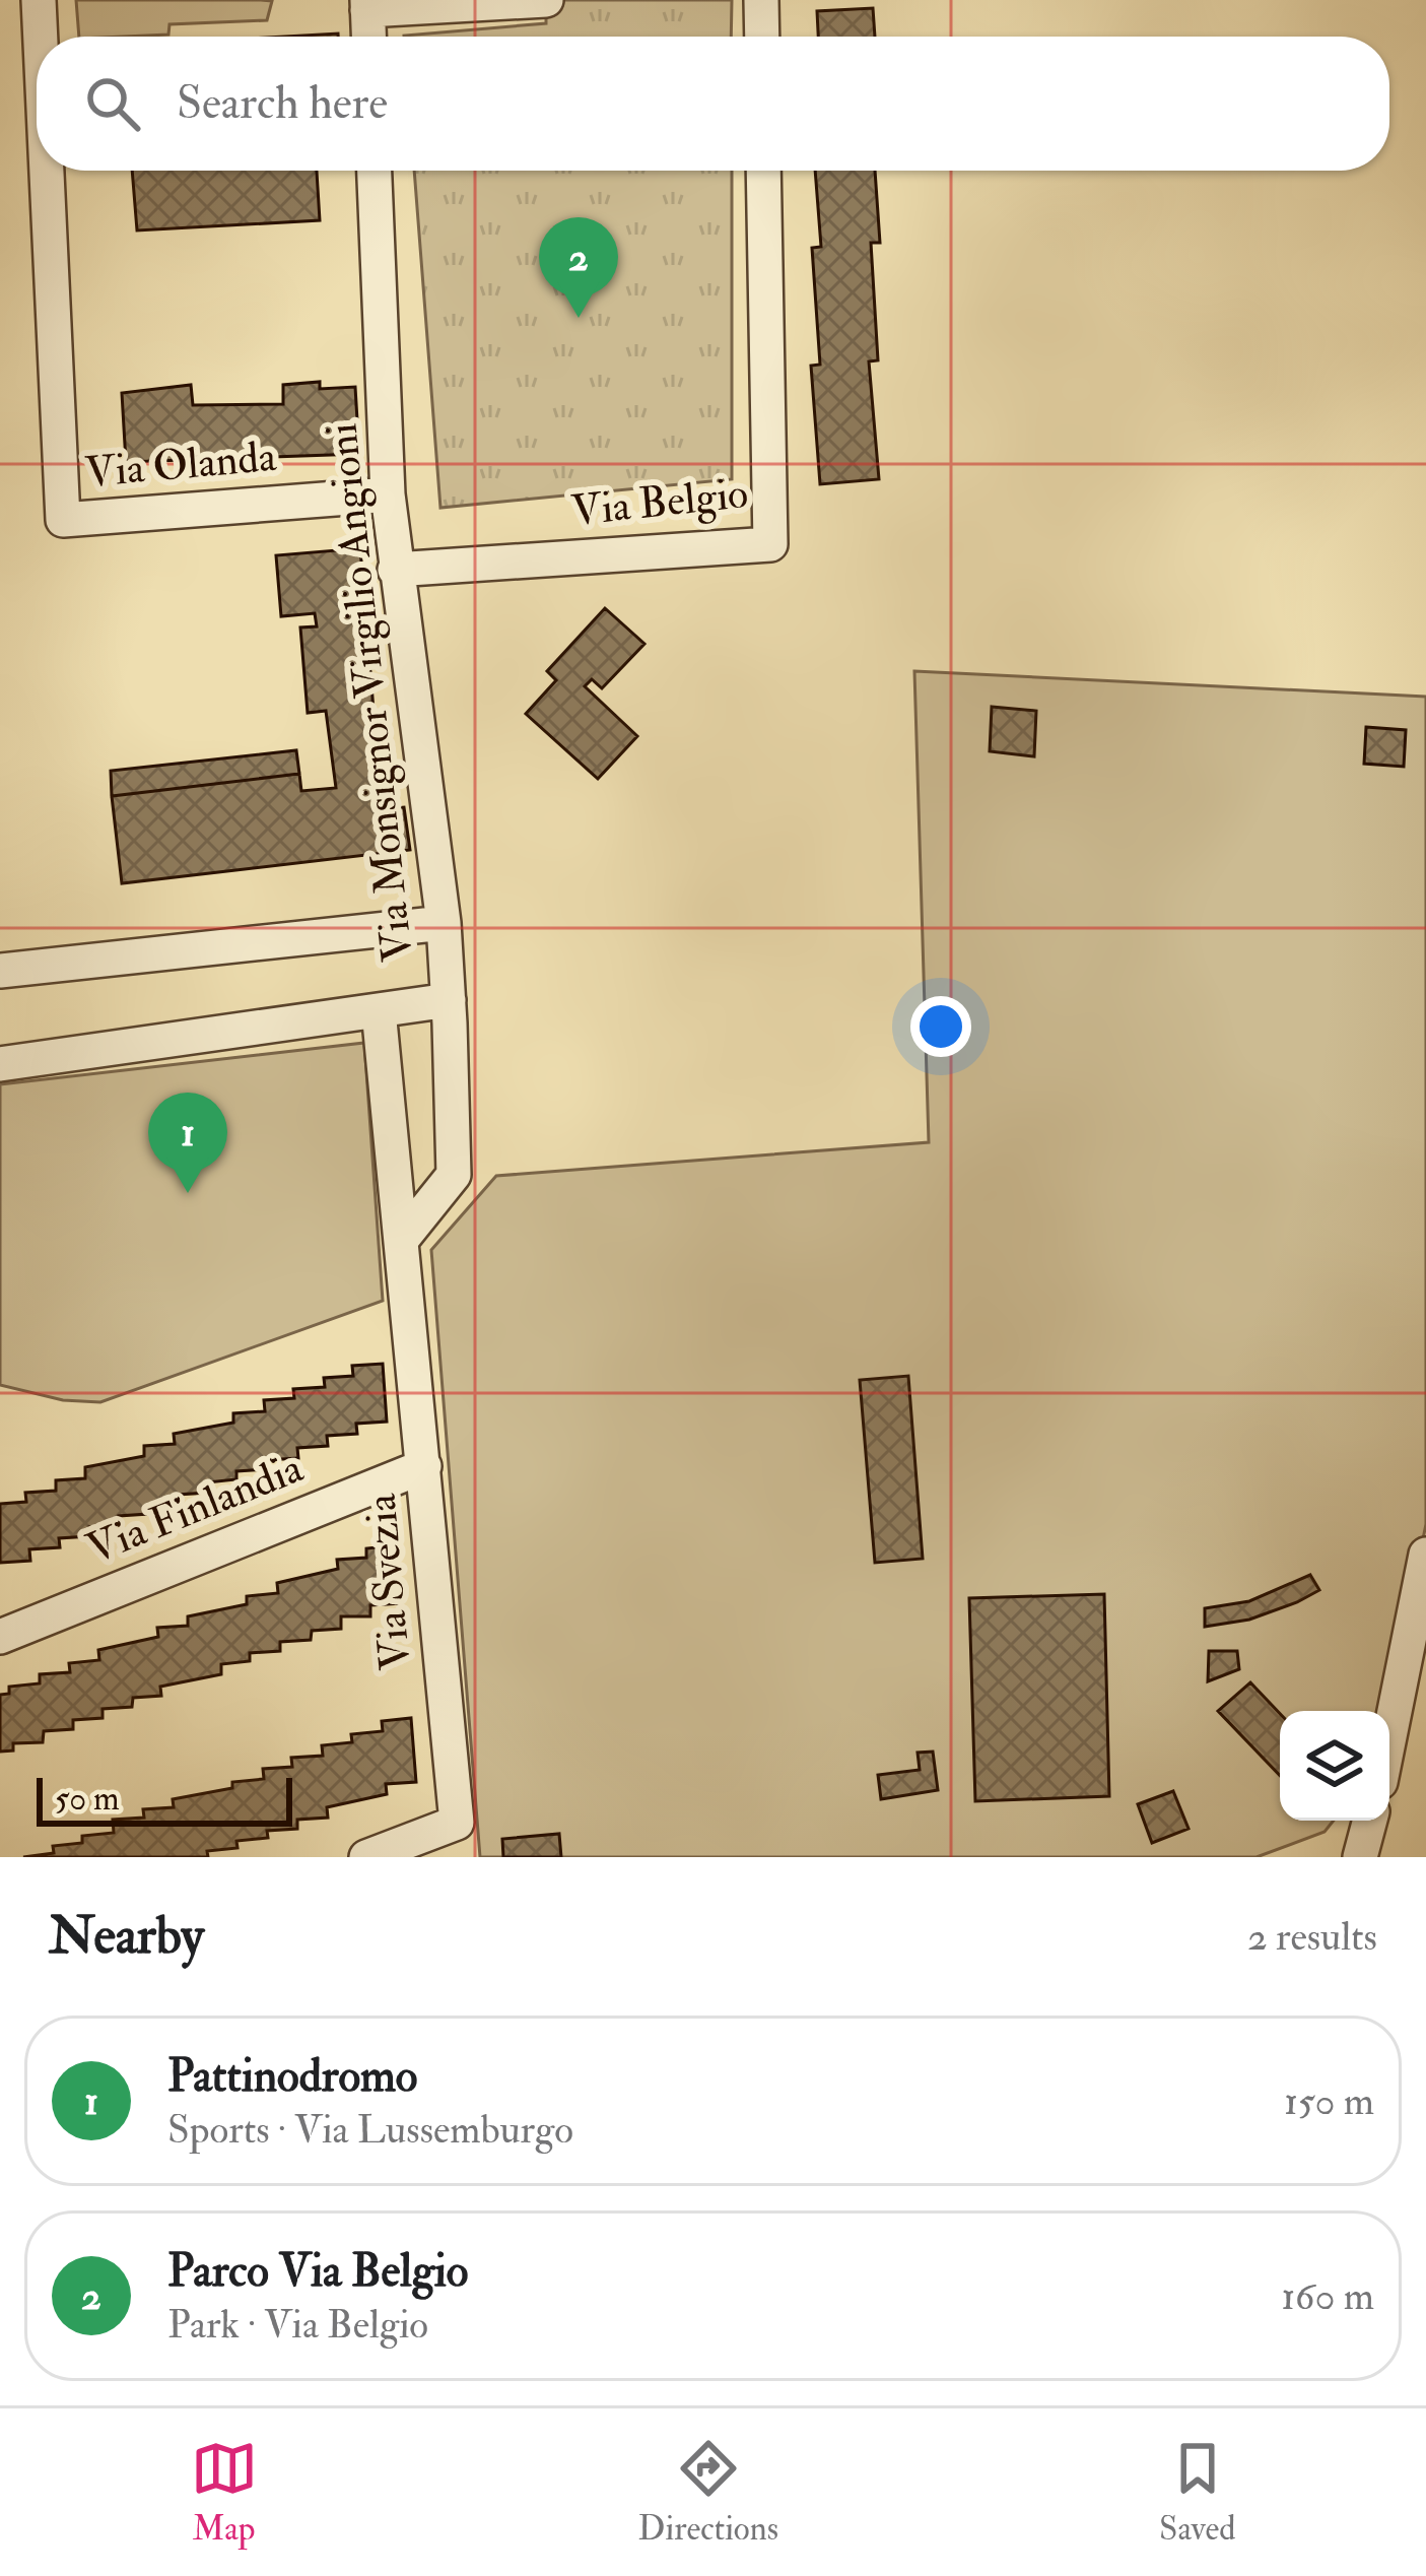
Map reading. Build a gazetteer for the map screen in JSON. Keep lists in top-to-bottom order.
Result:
{
  "streets": {
    "street": [
      "Via Olanda",
      "Via Belgio",
      "Via Monsignor Virgilio Angioni",
      "Via Finlandia",
      "Via Svezia"
    ]
  },
  "crossings": [
    ["Via Olanda", "Via Monsignor Virgilio Angioni"],
    ["Via Belgio", "Via Monsignor Virgilio Angioni"],
    ["Via Finlandia", "Via Svezia"]
  ],
  "scale_bar": "50 m",
  "page": {
    "search": "Search here",
    "pins": ["2", "1"],
    "scale": "50 m",
    "heading": ["Nearby", "2 results"],
    "list": [
      {
        "mark": "1",
        "name": "Pattinodromo",
        "note": "Sports · Via Lussemburgo",
        "value": "150 m"
      },
      {
        "mark": "2",
        "name": "Parco Via Belgio",
        "note": "Park · Via Belgio",
        "value": "160 m"
      }
    ],
    "nav": ["Map", "Directions", "Saved"]
  }
}
